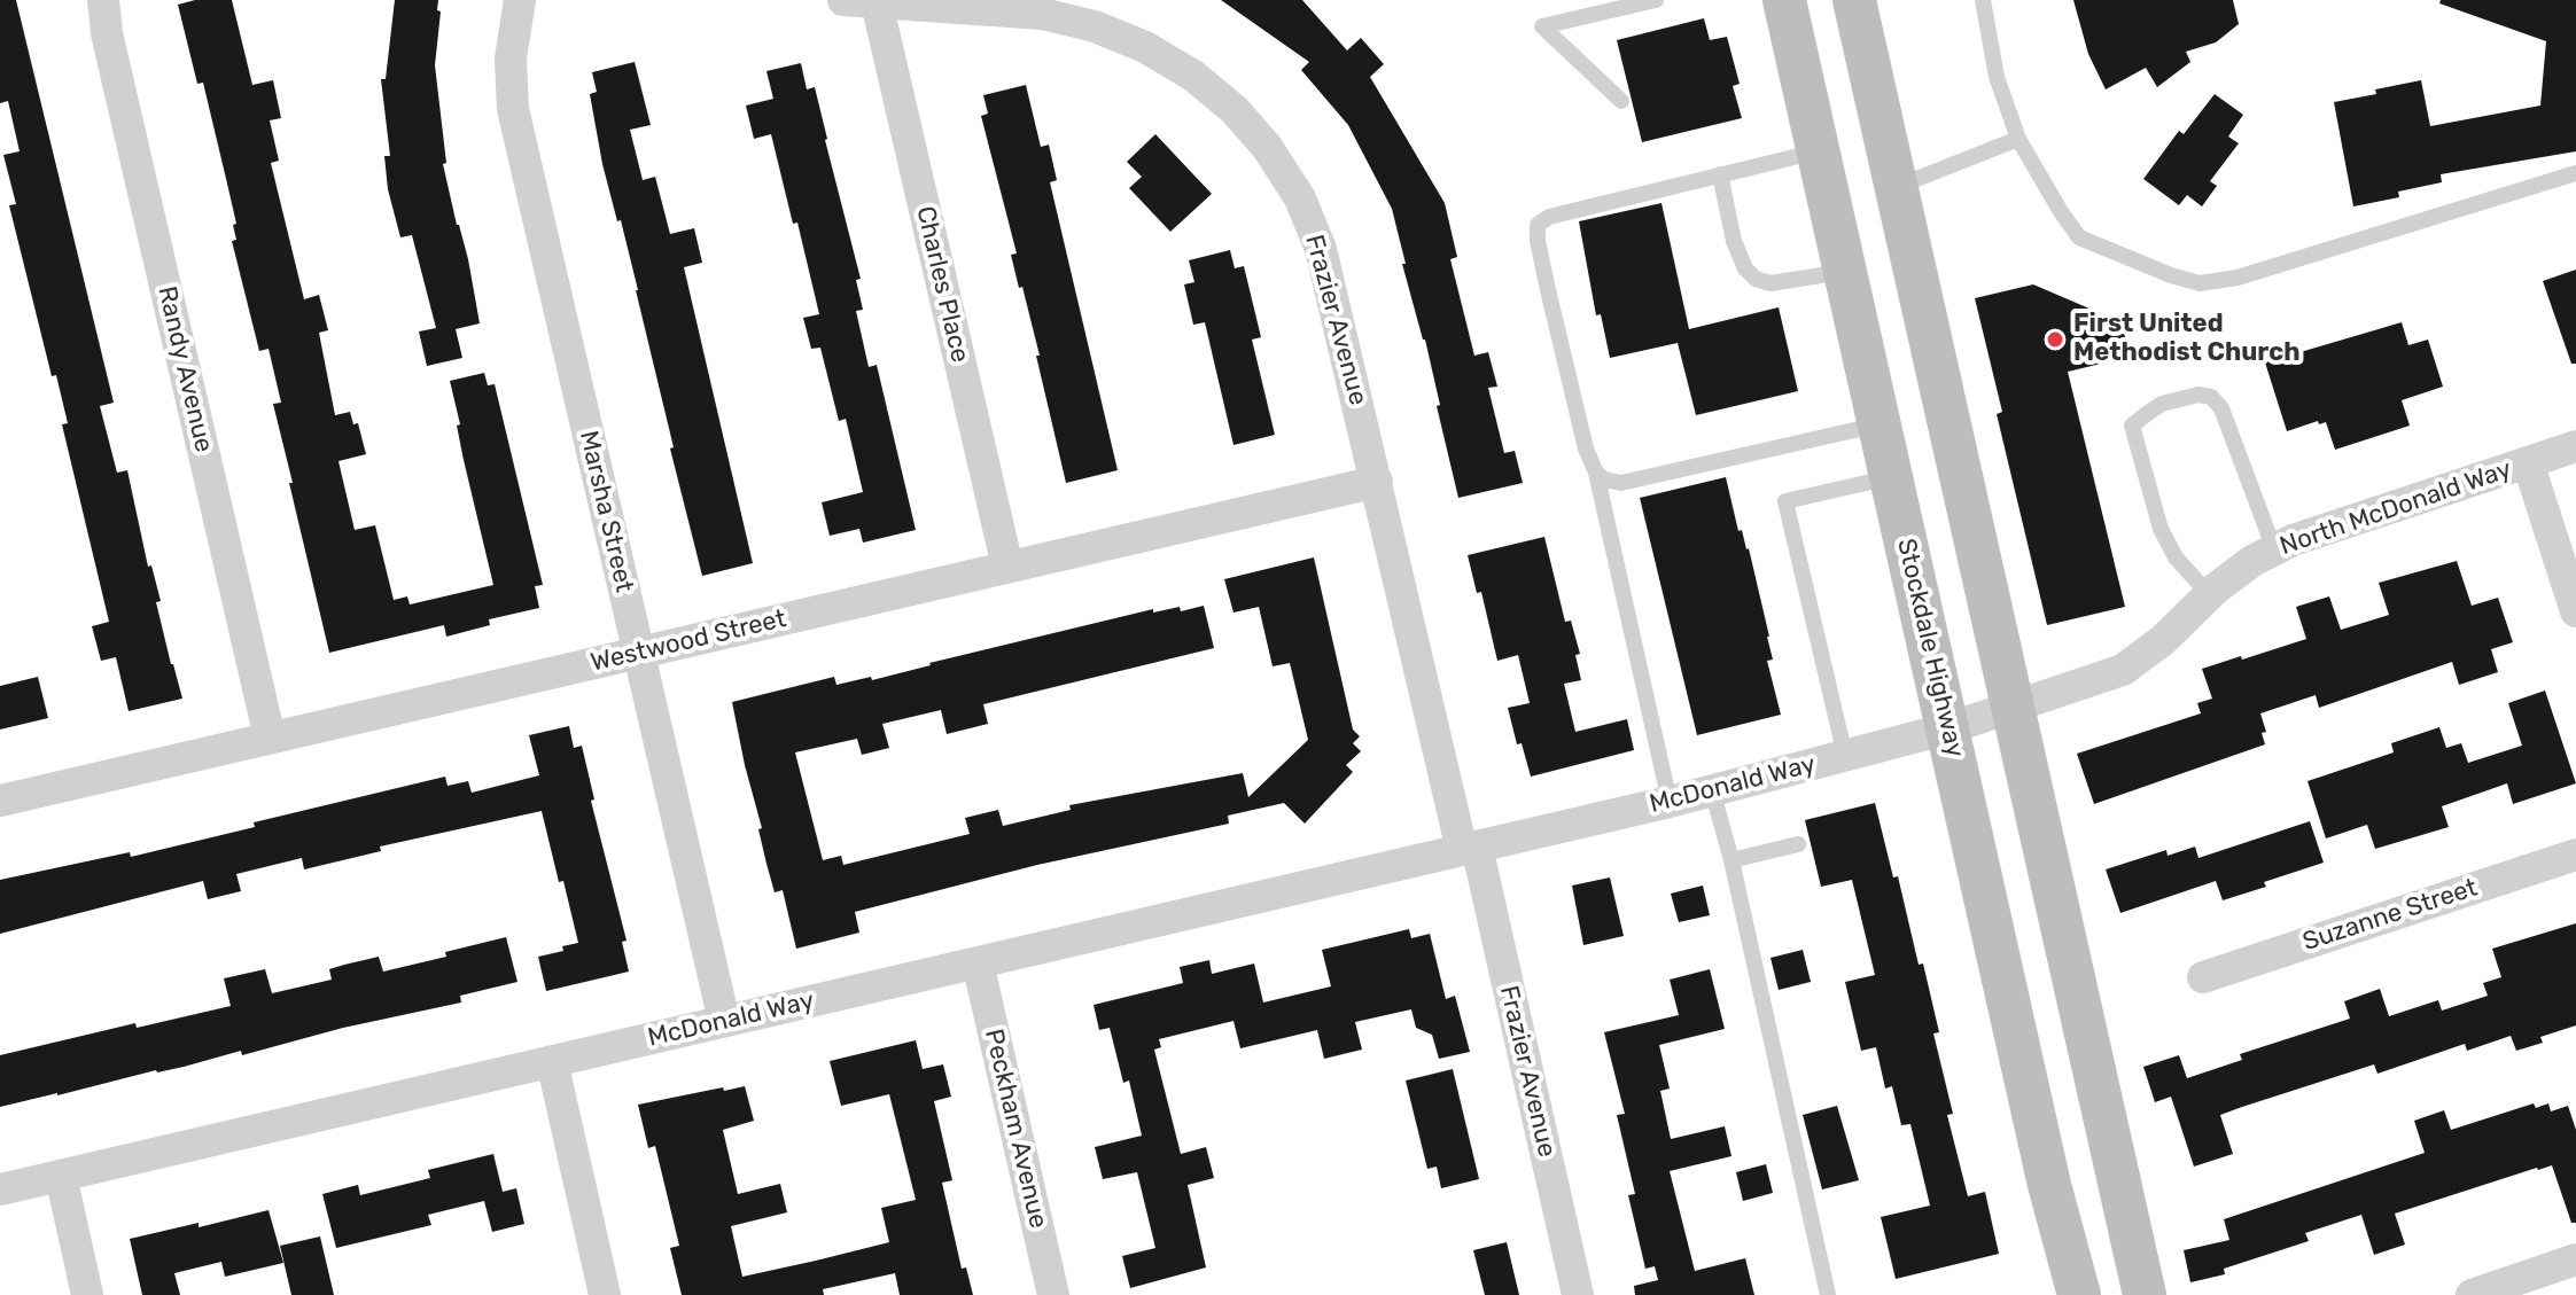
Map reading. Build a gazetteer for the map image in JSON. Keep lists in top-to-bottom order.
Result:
{
  "streets": {
    "main road": ["Stockdale Highway"],
    "street": [
      "Charles Place",
      "Frazier Avenue",
      "Randy Avenue",
      "North McDonald Way",
      "Marsha Street",
      "Westwood Street",
      "McDonald Way",
      "Suzanne Street",
      "Peckham Avenue"
    ]
  },
  "crossings": [
    ["Charles Place", "Frazier Avenue"],
    ["Charles Place", "Westwood Street"],
    ["Frazier Avenue", "Westwood Street"],
    ["Frazier Avenue", "McDonald Way"],
    ["Randy Avenue", "Westwood Street"],
    ["North McDonald Way", "Stockdale Highway"],
    ["North McDonald Way", "McDonald Way"],
    ["Marsha Street", "Westwood Street"],
    ["Marsha Street", "McDonald Way"],
    ["Stockdale Highway", "McDonald Way"],
    ["McDonald Way", "Peckham Avenue"]
  ],
  "places": ["First United Methodist Church"]
}
